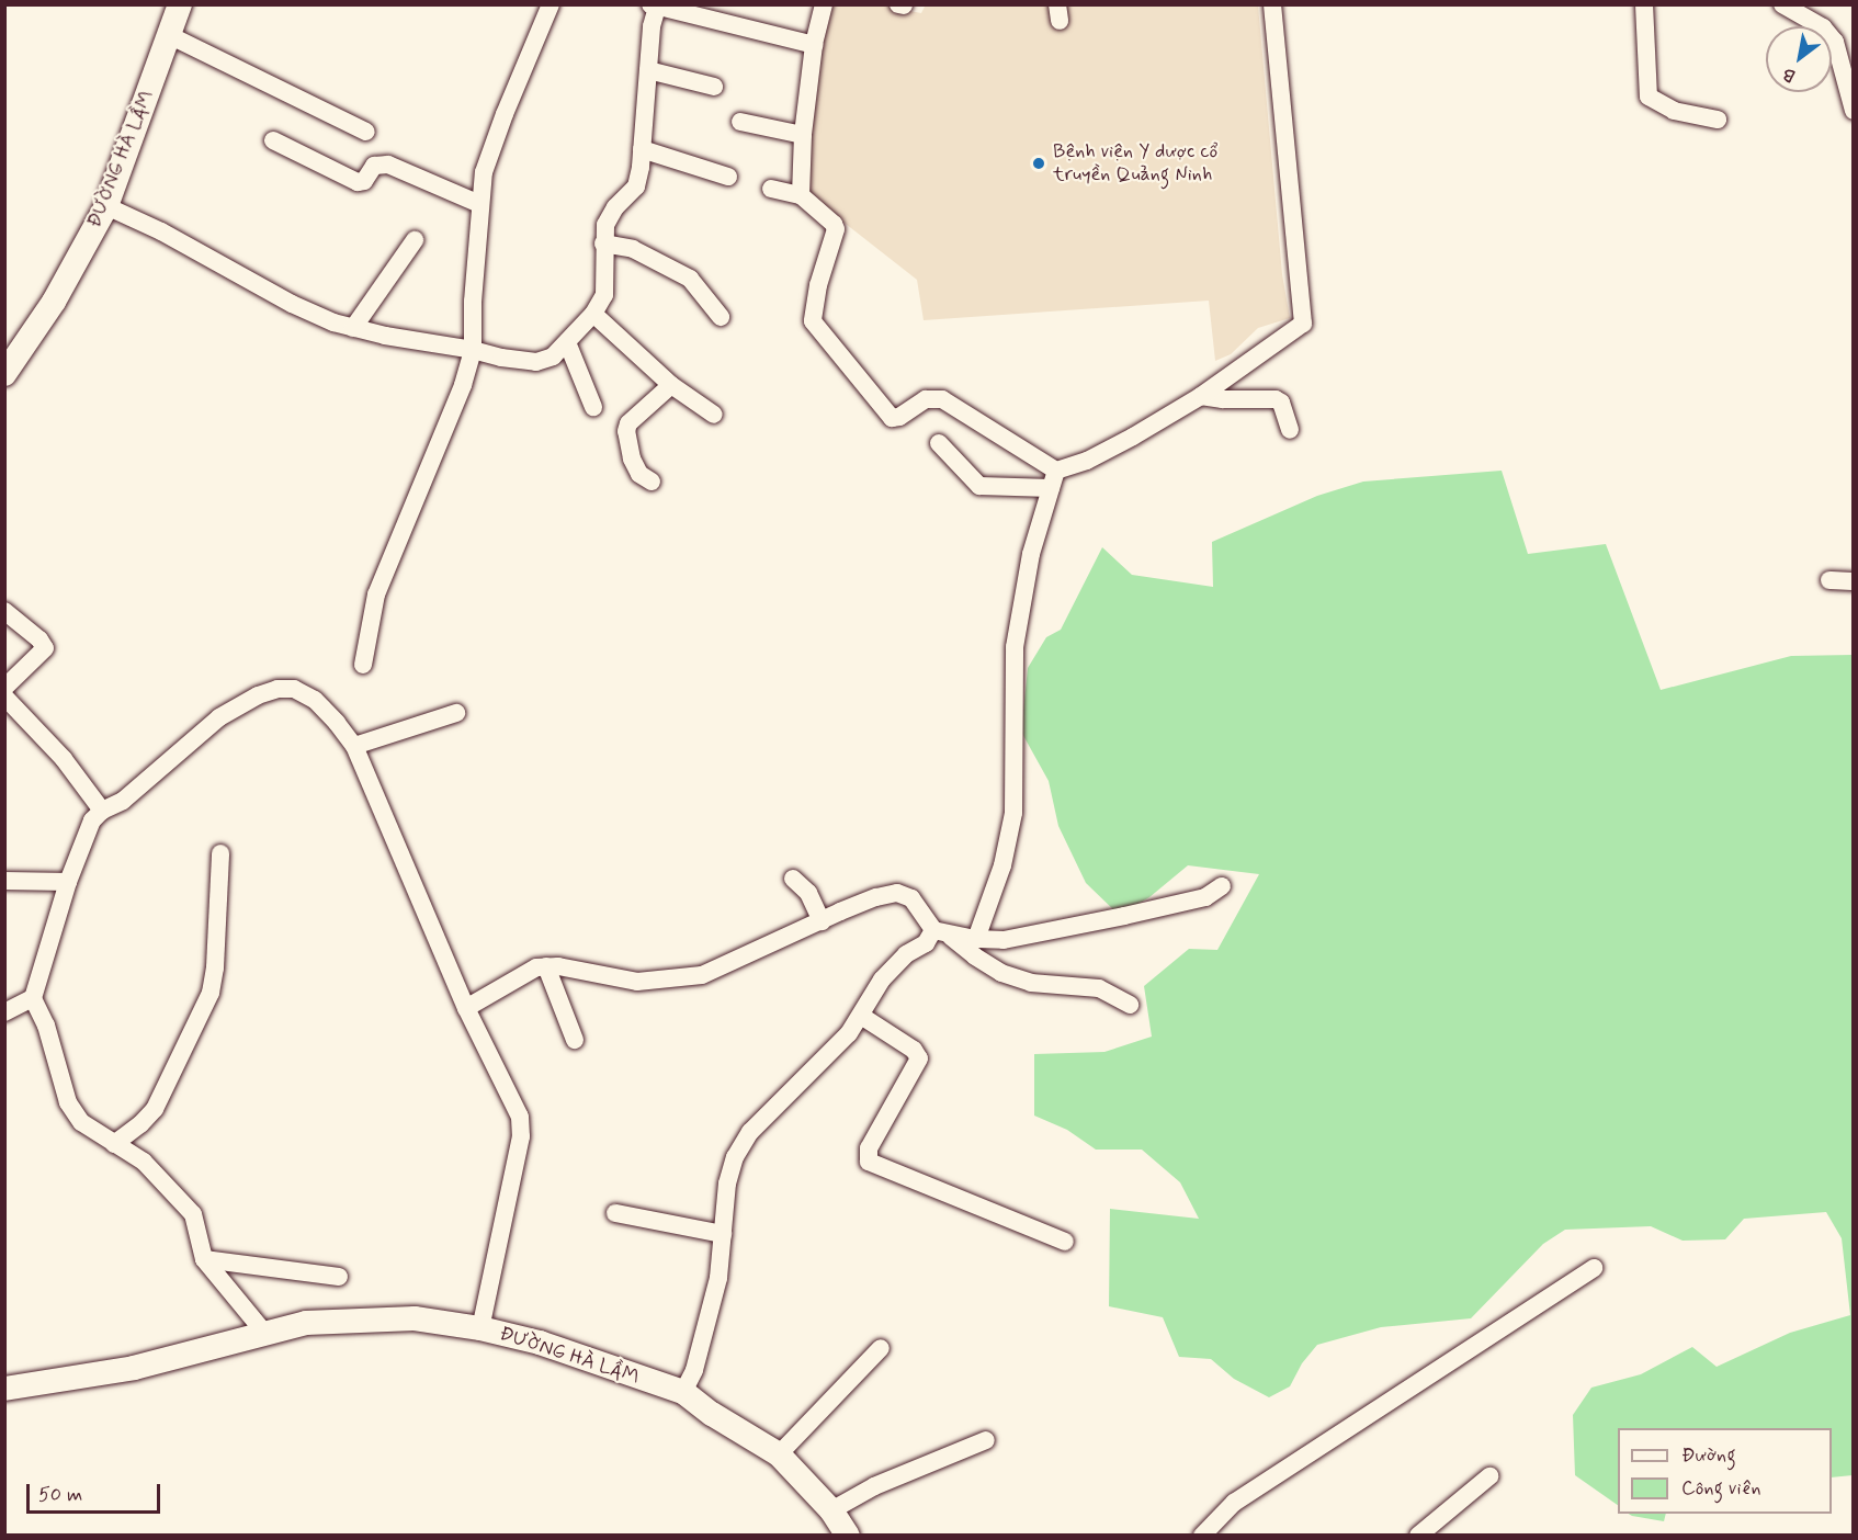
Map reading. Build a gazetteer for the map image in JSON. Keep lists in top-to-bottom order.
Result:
{
  "streets": {
    "main road": ["ĐƯỜNG HÀ LẦM"]
  },
  "places": ["Bệnh viện Y dược cổ truyền Quảng Ninh"],
  "legend": ["Đường", "Công viên"],
  "scale_bar": "50 m",
  "north": "bottom left"
}
